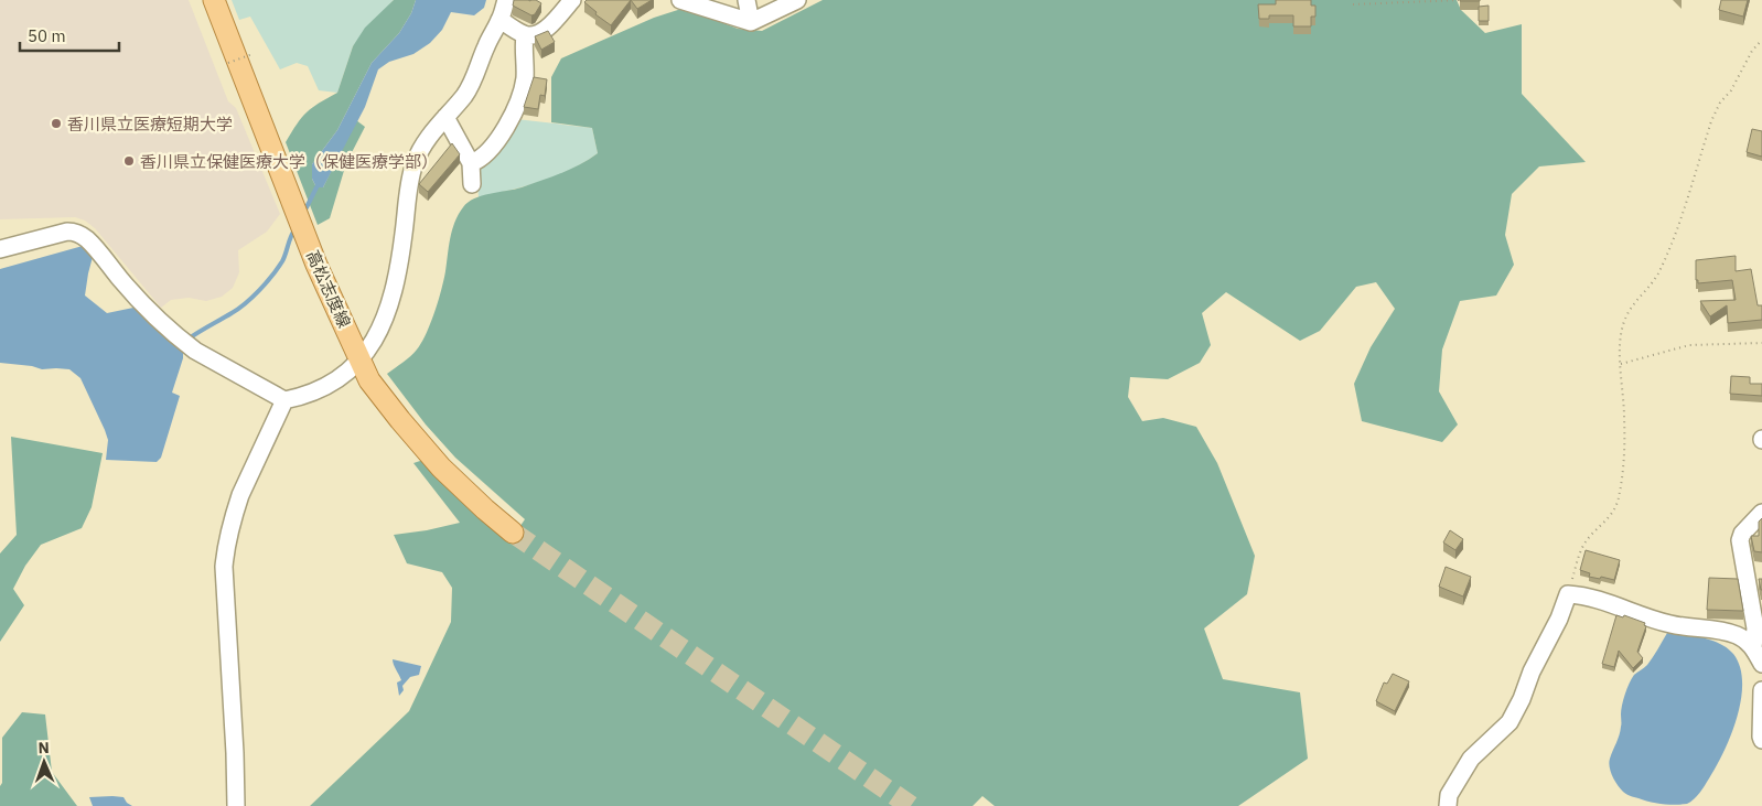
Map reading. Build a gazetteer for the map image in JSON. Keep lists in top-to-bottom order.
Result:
{
  "streets": {
    "main road": ["高松志度線"]
  },
  "places": ["香川県立医療短期大学", "香川県立保健医療大学（保健医療学部）"],
  "scale_bar": "50 m",
  "north": "top"
}
